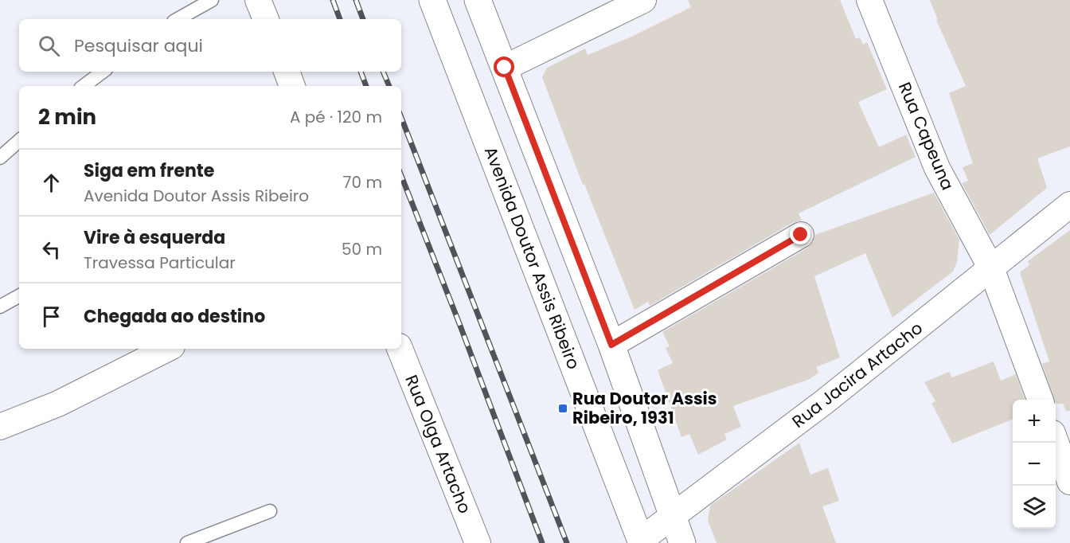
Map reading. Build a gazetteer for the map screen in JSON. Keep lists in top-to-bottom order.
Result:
{
  "streets": {
    "main road": ["Avenida Doutor Assis Ribeiro"],
    "street": ["Rua Capeuna", "Rua Jacira Artacho", "Rua Olga Artacho"]
  },
  "crossings": [
    ["Rua Capeuna", "Rua Jacira Artacho"],
    ["Avenida Doutor Assis Ribeiro", "Rua Jacira Artacho"]
  ],
  "places": {
    "transit": ["Rua Doutor Assis Ribeiro, 1931"]
  },
  "page": {
    "search": "Pesquisar aqui",
    "heading": ["2 min", "A pé · 120 m"],
    "list": [
      ["Siga em frente", "Avenida Doutor Assis Ribeiro", "70 m"],
      ["Vire à esquerda", "Travessa Particular", "50 m"],
      "Chegada ao destino"
    ],
    "map_buttons": ["+", "−"]
  }
}
